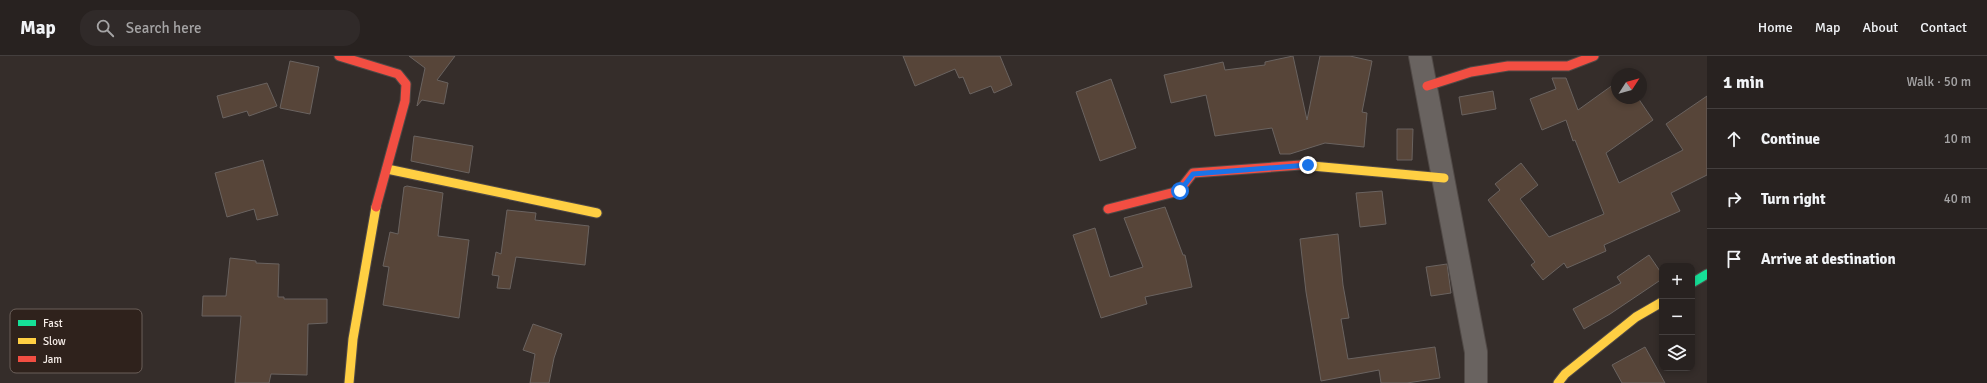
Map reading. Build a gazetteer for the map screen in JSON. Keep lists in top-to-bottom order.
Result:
{
  "legend": ["Fast", "Slow", "Jam"],
  "north": "top right",
  "page": {
    "header": "Map",
    "search": "Search here",
    "nav": [
      "Home",
      "Map",
      "About",
      "Contact"
    ],
    "heading": ["1 min", "Walk · 50 m"],
    "list": [
      ["Continue", "10 m"],
      ["Turn right", "40 m"],
      "Arrive at destination"
    ],
    "map_buttons": ["+", "−"]
  }
}
